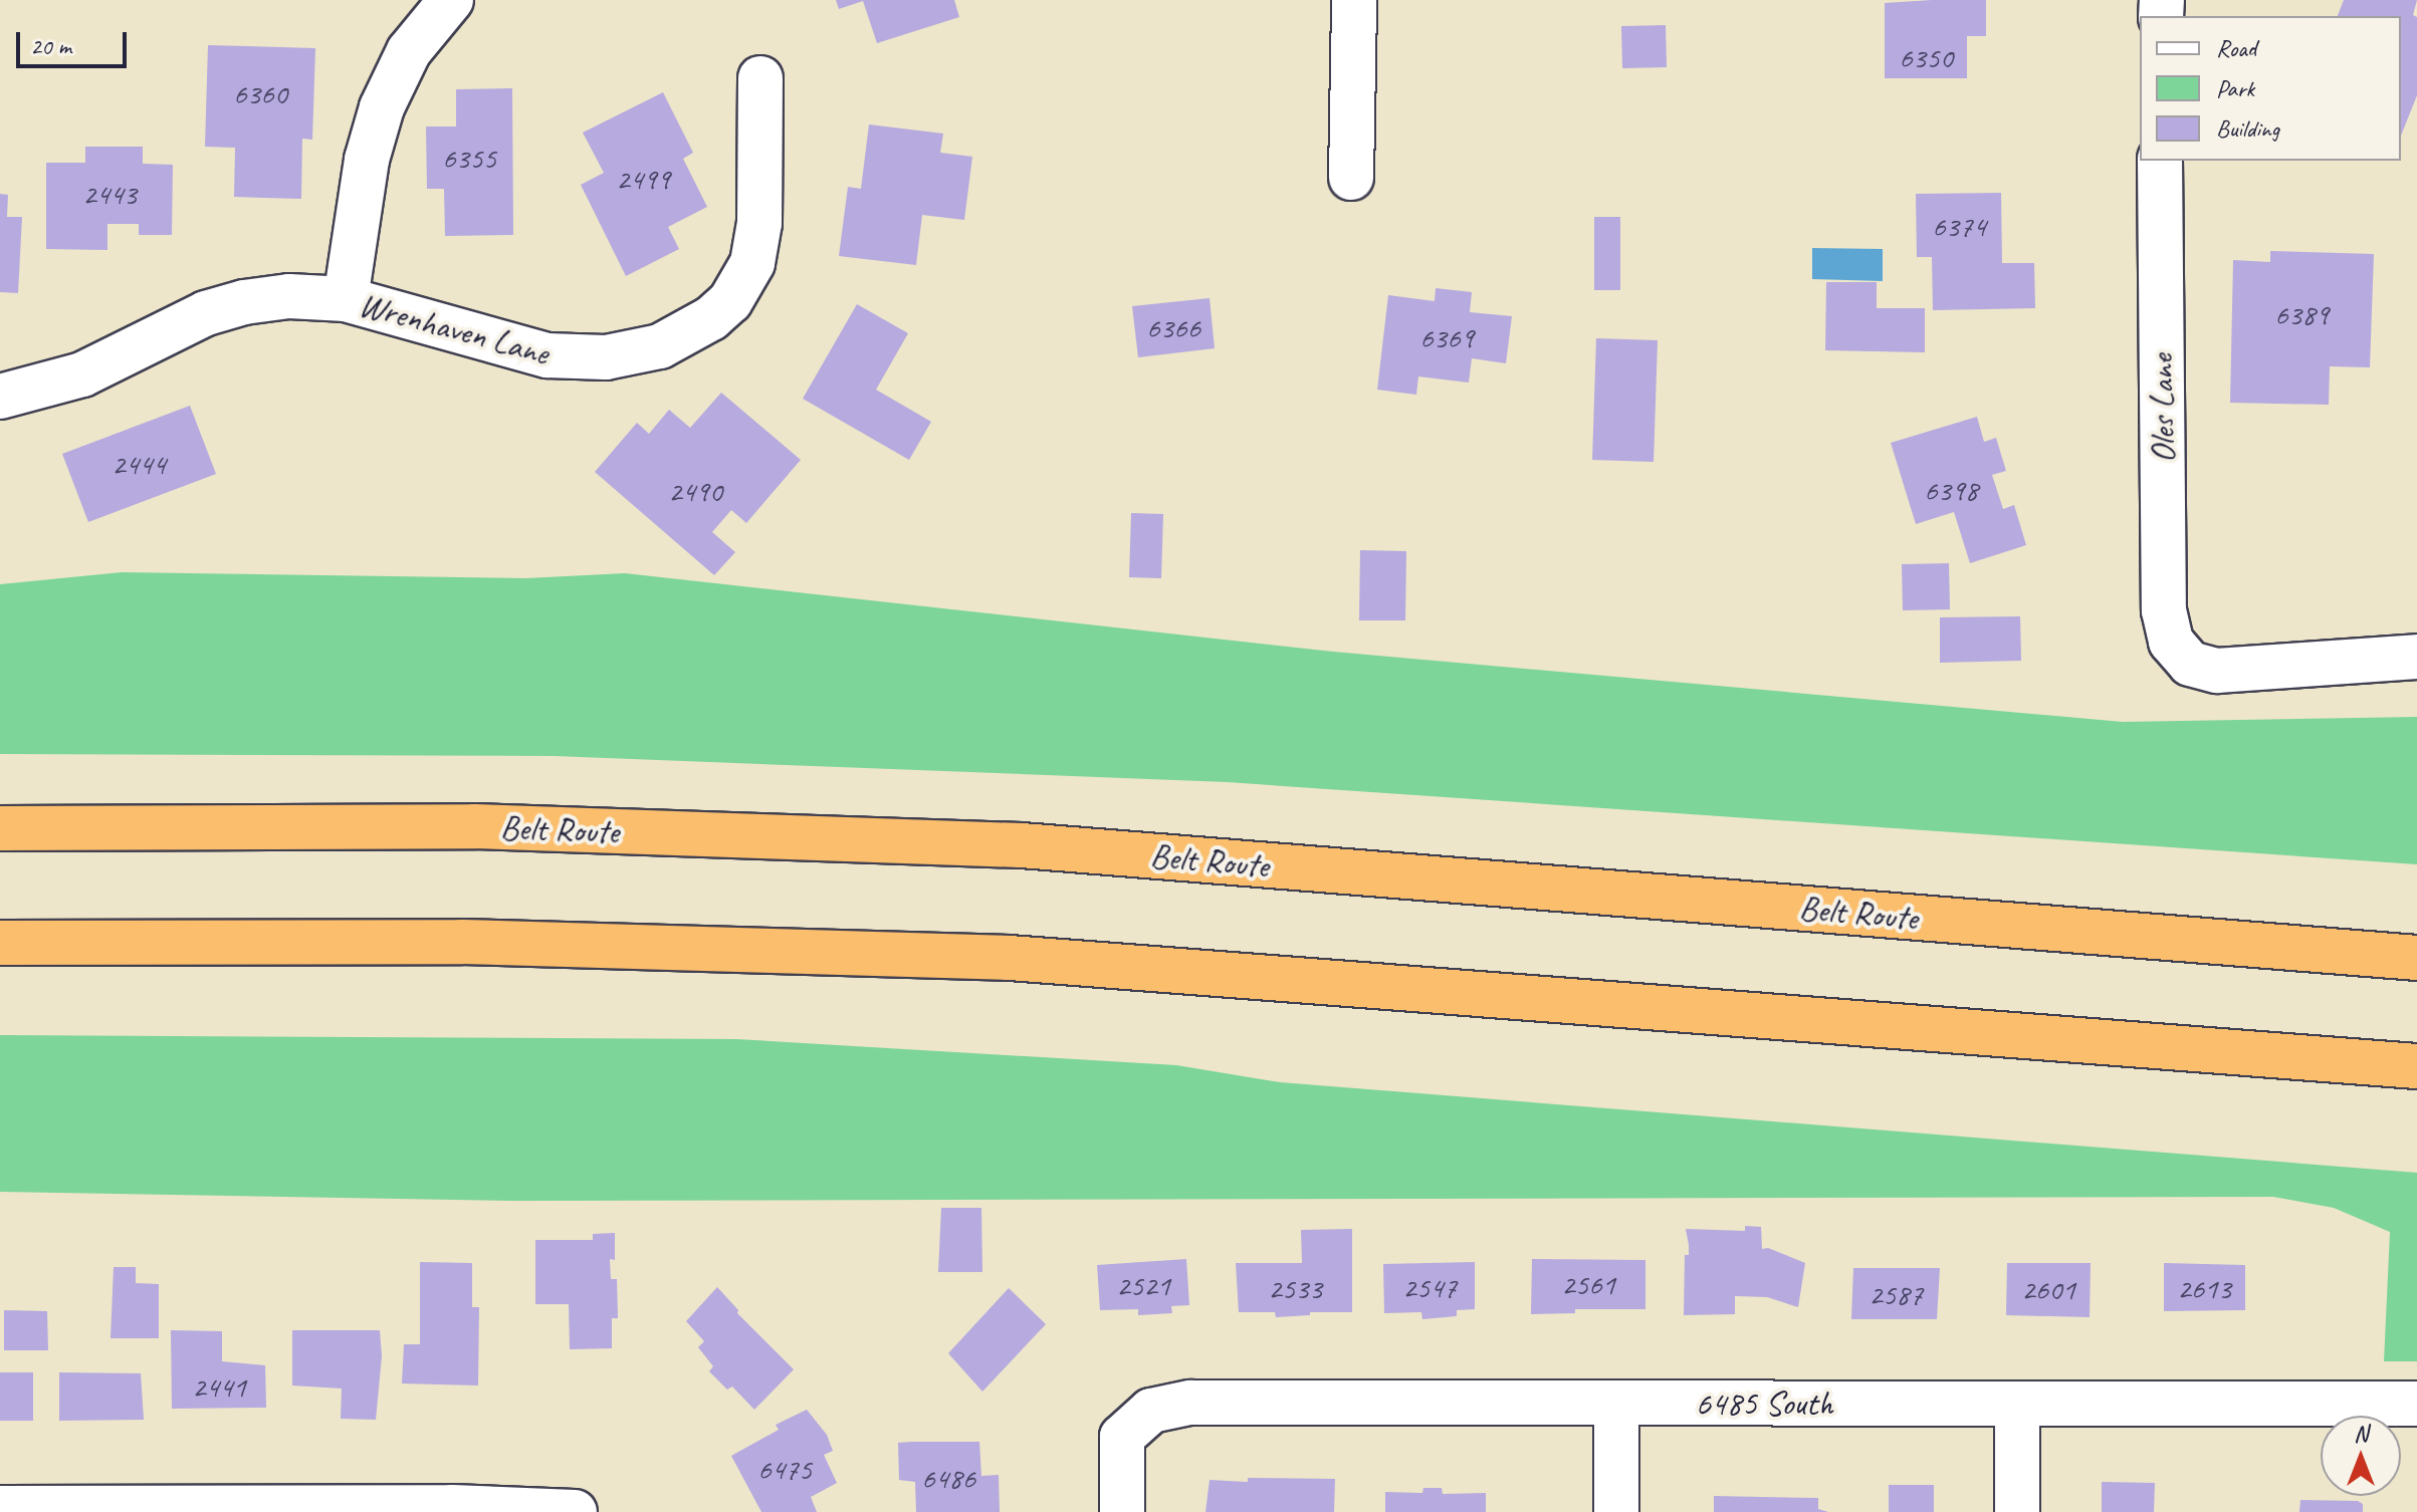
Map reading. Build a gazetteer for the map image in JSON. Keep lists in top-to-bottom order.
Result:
{
  "streets": {
    "highway": ["Belt Route"],
    "street": ["Wrenhaven Lane", "Oles Lane", "6485 South"]
  },
  "house_numbers": [
    "6350",
    "6360",
    "6355",
    "2499",
    "2443",
    "6374",
    "6389",
    "6366",
    "6369",
    "2444",
    "6398",
    "2490",
    "2561",
    "2521",
    "2547",
    "2533",
    "2613",
    "2601",
    "2587",
    "2441",
    "6475",
    "6486"
  ],
  "legend": ["Road", "Park", "Building"],
  "scale_bar": "20 m",
  "north": "top"
}
